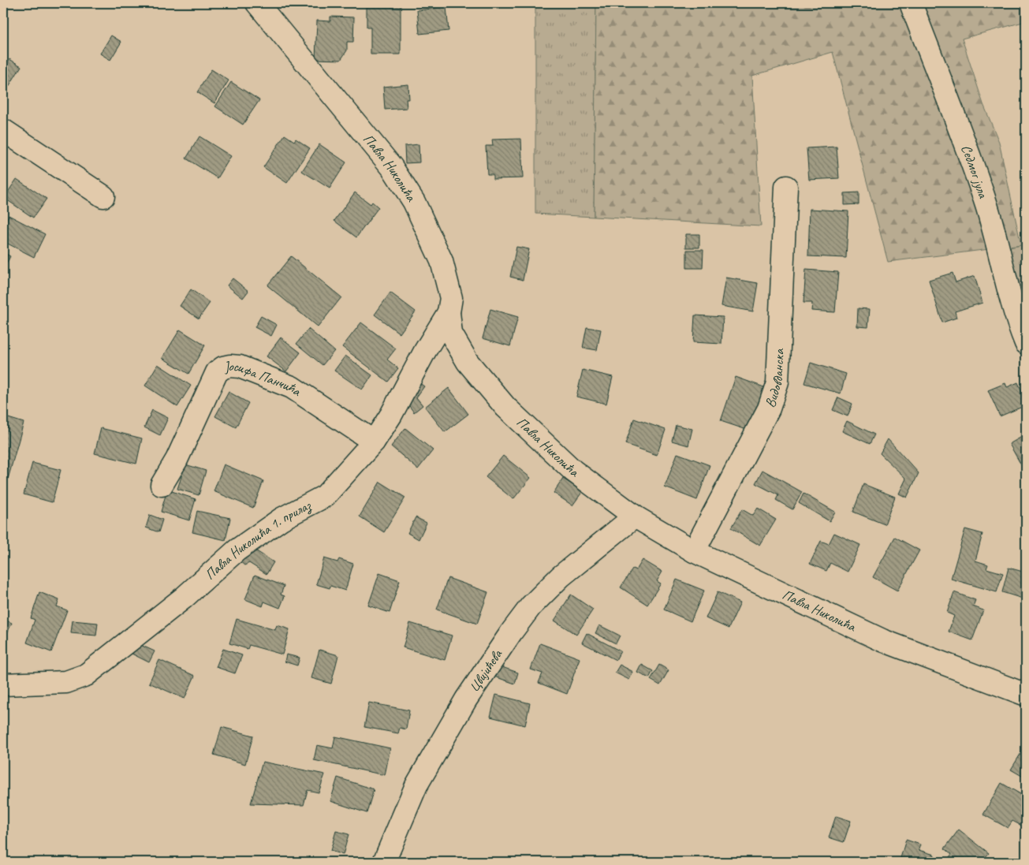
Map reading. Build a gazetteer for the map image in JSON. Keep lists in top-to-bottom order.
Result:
{
  "streets": {
    "street": [
      "Павла Николића",
      "Седмог јула",
      "Видовданска",
      "Јосифа Панчића",
      "Павла Николића 1. прилаз",
      "Цвијићева"
    ]
  },
  "crossings": [
    ["Павла Николића", "Видовданска"],
    ["Павла Николића", "Павла Николића 1. прилаз"],
    ["Павла Николића", "Цвијићева"],
    ["Јосифа Панчића", "Павла Николића 1. прилаз"]
  ]
}
